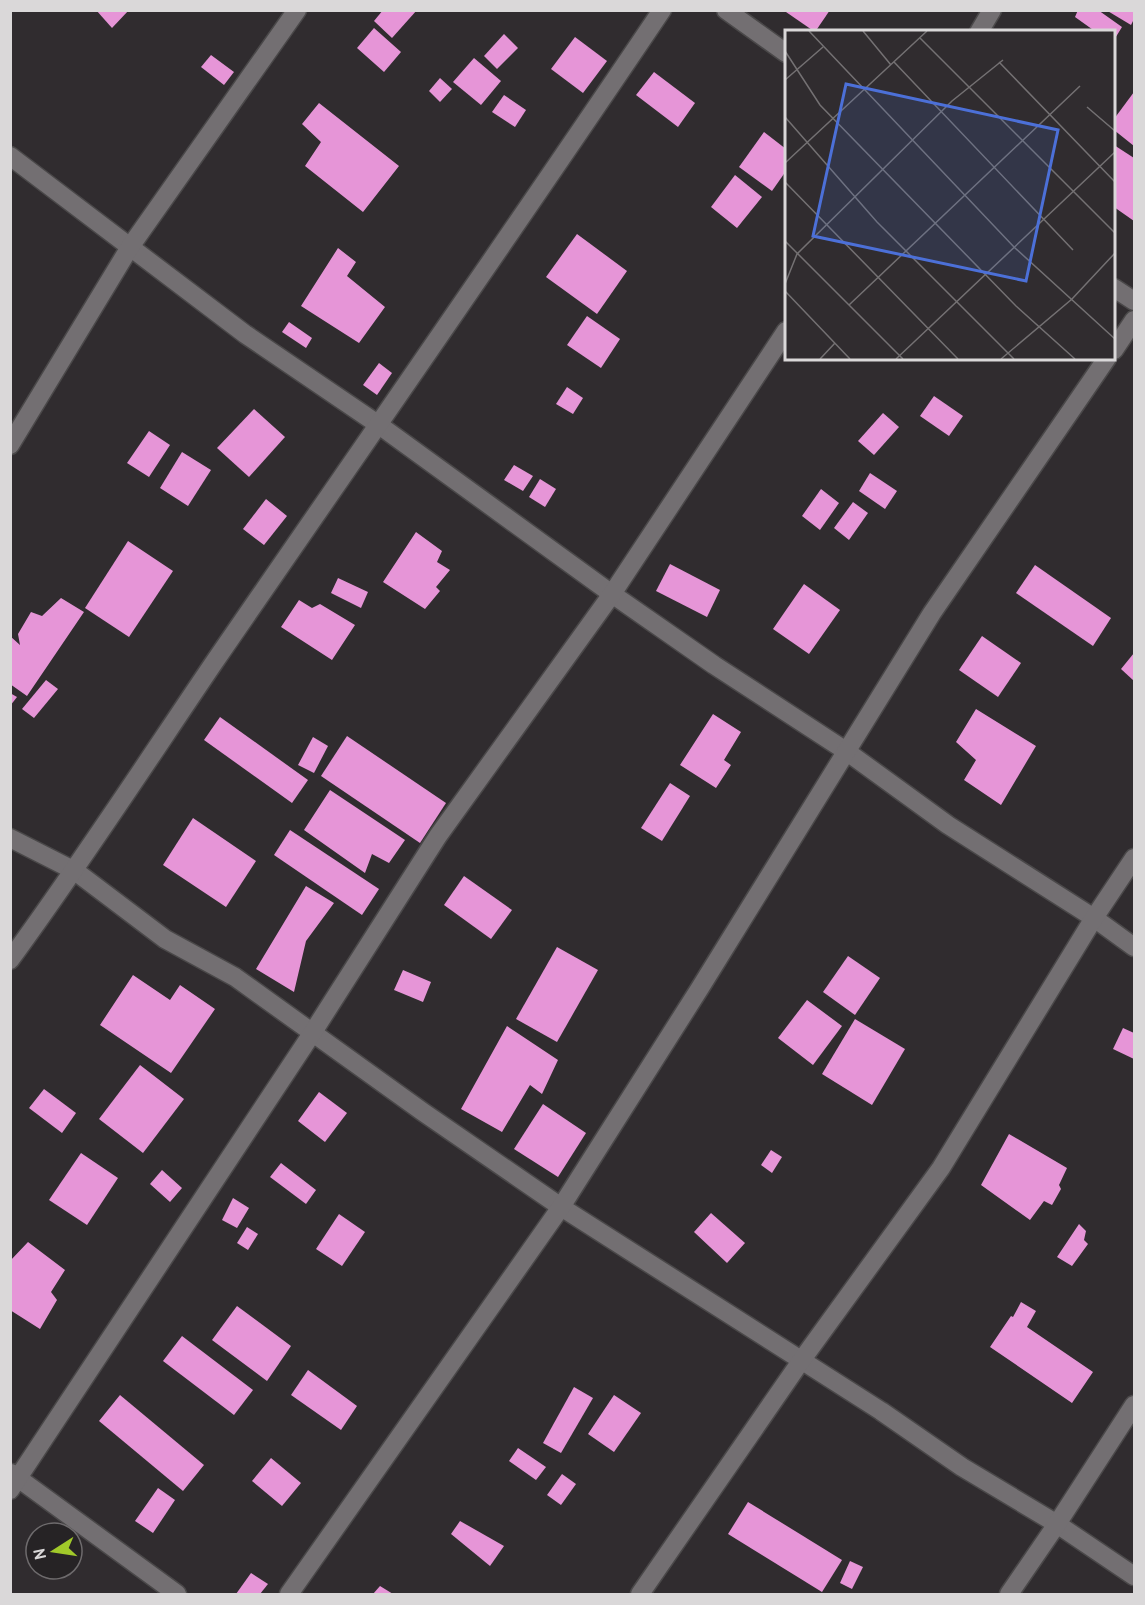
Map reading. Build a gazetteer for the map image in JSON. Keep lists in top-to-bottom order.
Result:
{
  "north": "left"
}
